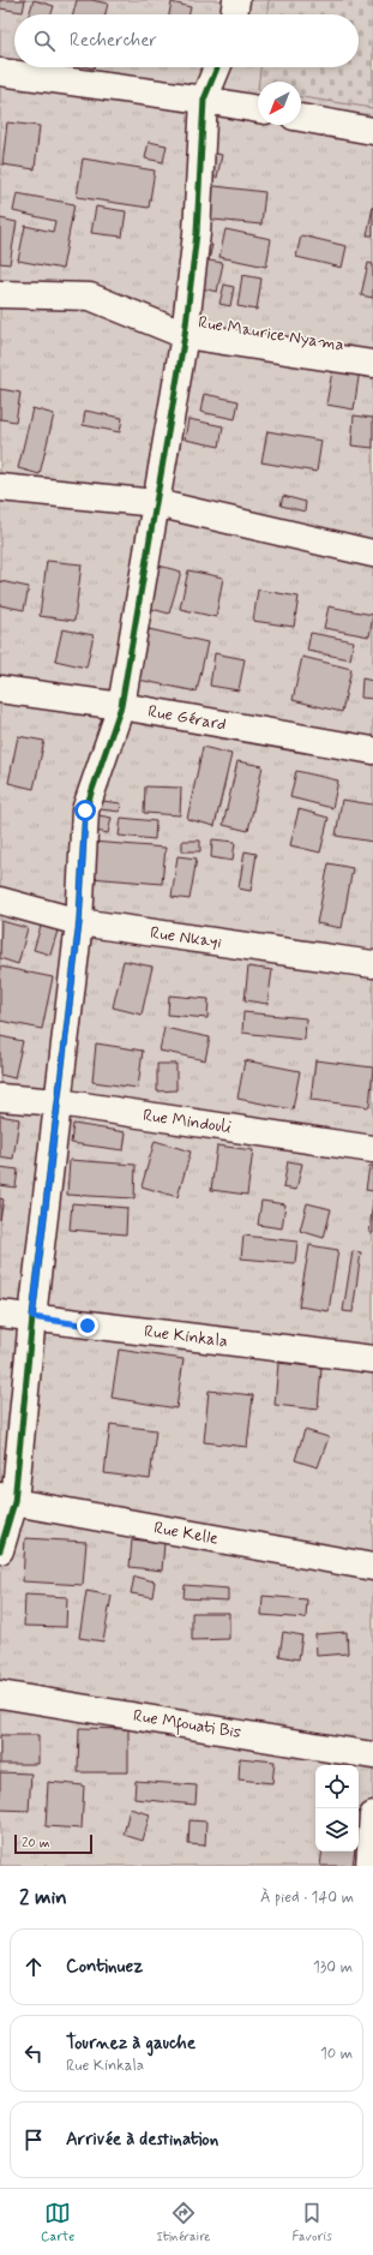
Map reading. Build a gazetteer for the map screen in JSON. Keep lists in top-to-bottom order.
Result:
{
  "streets": {
    "street": [
      "Rue Maurice Nyama",
      "Rue Gérard",
      "Rue Nkayi",
      "Rue Mindouli",
      "Rue Kinkala",
      "Rue Kelle",
      "Rue Mfouati Bis"
    ]
  },
  "scale_bar": "20 m",
  "north": "bottom left",
  "page": {
    "search": "Rechercher",
    "scale": "20 m",
    "heading": ["2 min", "À pied · 140 m"],
    "list": [
      ["Continuez", "130 m"],
      ["Tournez à gauche", "Rue Kinkala", "10 m"],
      "Arrivée à destination"
    ],
    "nav": ["Carte", "Itinéraire", "Favoris"]
  }
}
